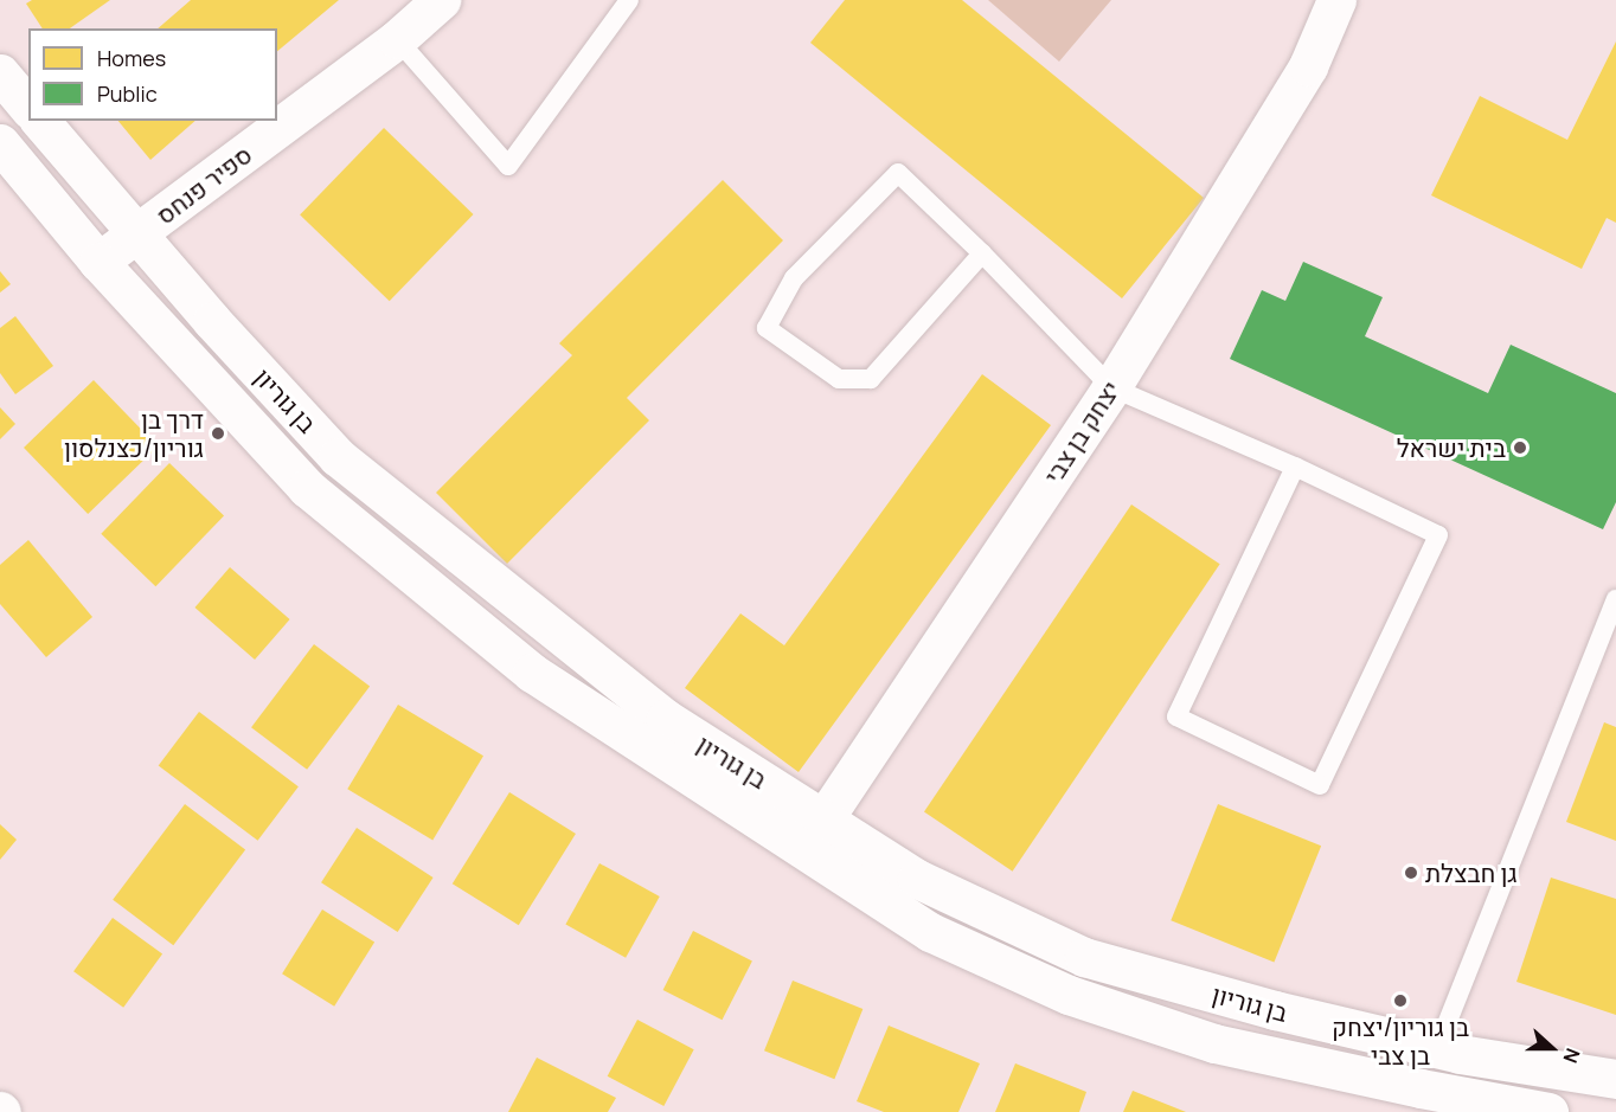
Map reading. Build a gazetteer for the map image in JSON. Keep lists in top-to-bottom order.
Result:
{
  "streets": {
    "street": ["ספיר פנחס", "בן גוריון", "יצחק בן צבי"]
  },
  "crossings": [
    ["ספיר פנחס", "בן גוריון"],
    ["בן גוריון", "יצחק בן צבי"]
  ],
  "places": [
    "דרך בן גוריון/כצנלסון",
    "בית ישראל",
    "גן חבצלת",
    "בן גוריון/יצחק בן צבי"
  ],
  "legend": ["Homes", "Public"],
  "north": "right"
}
